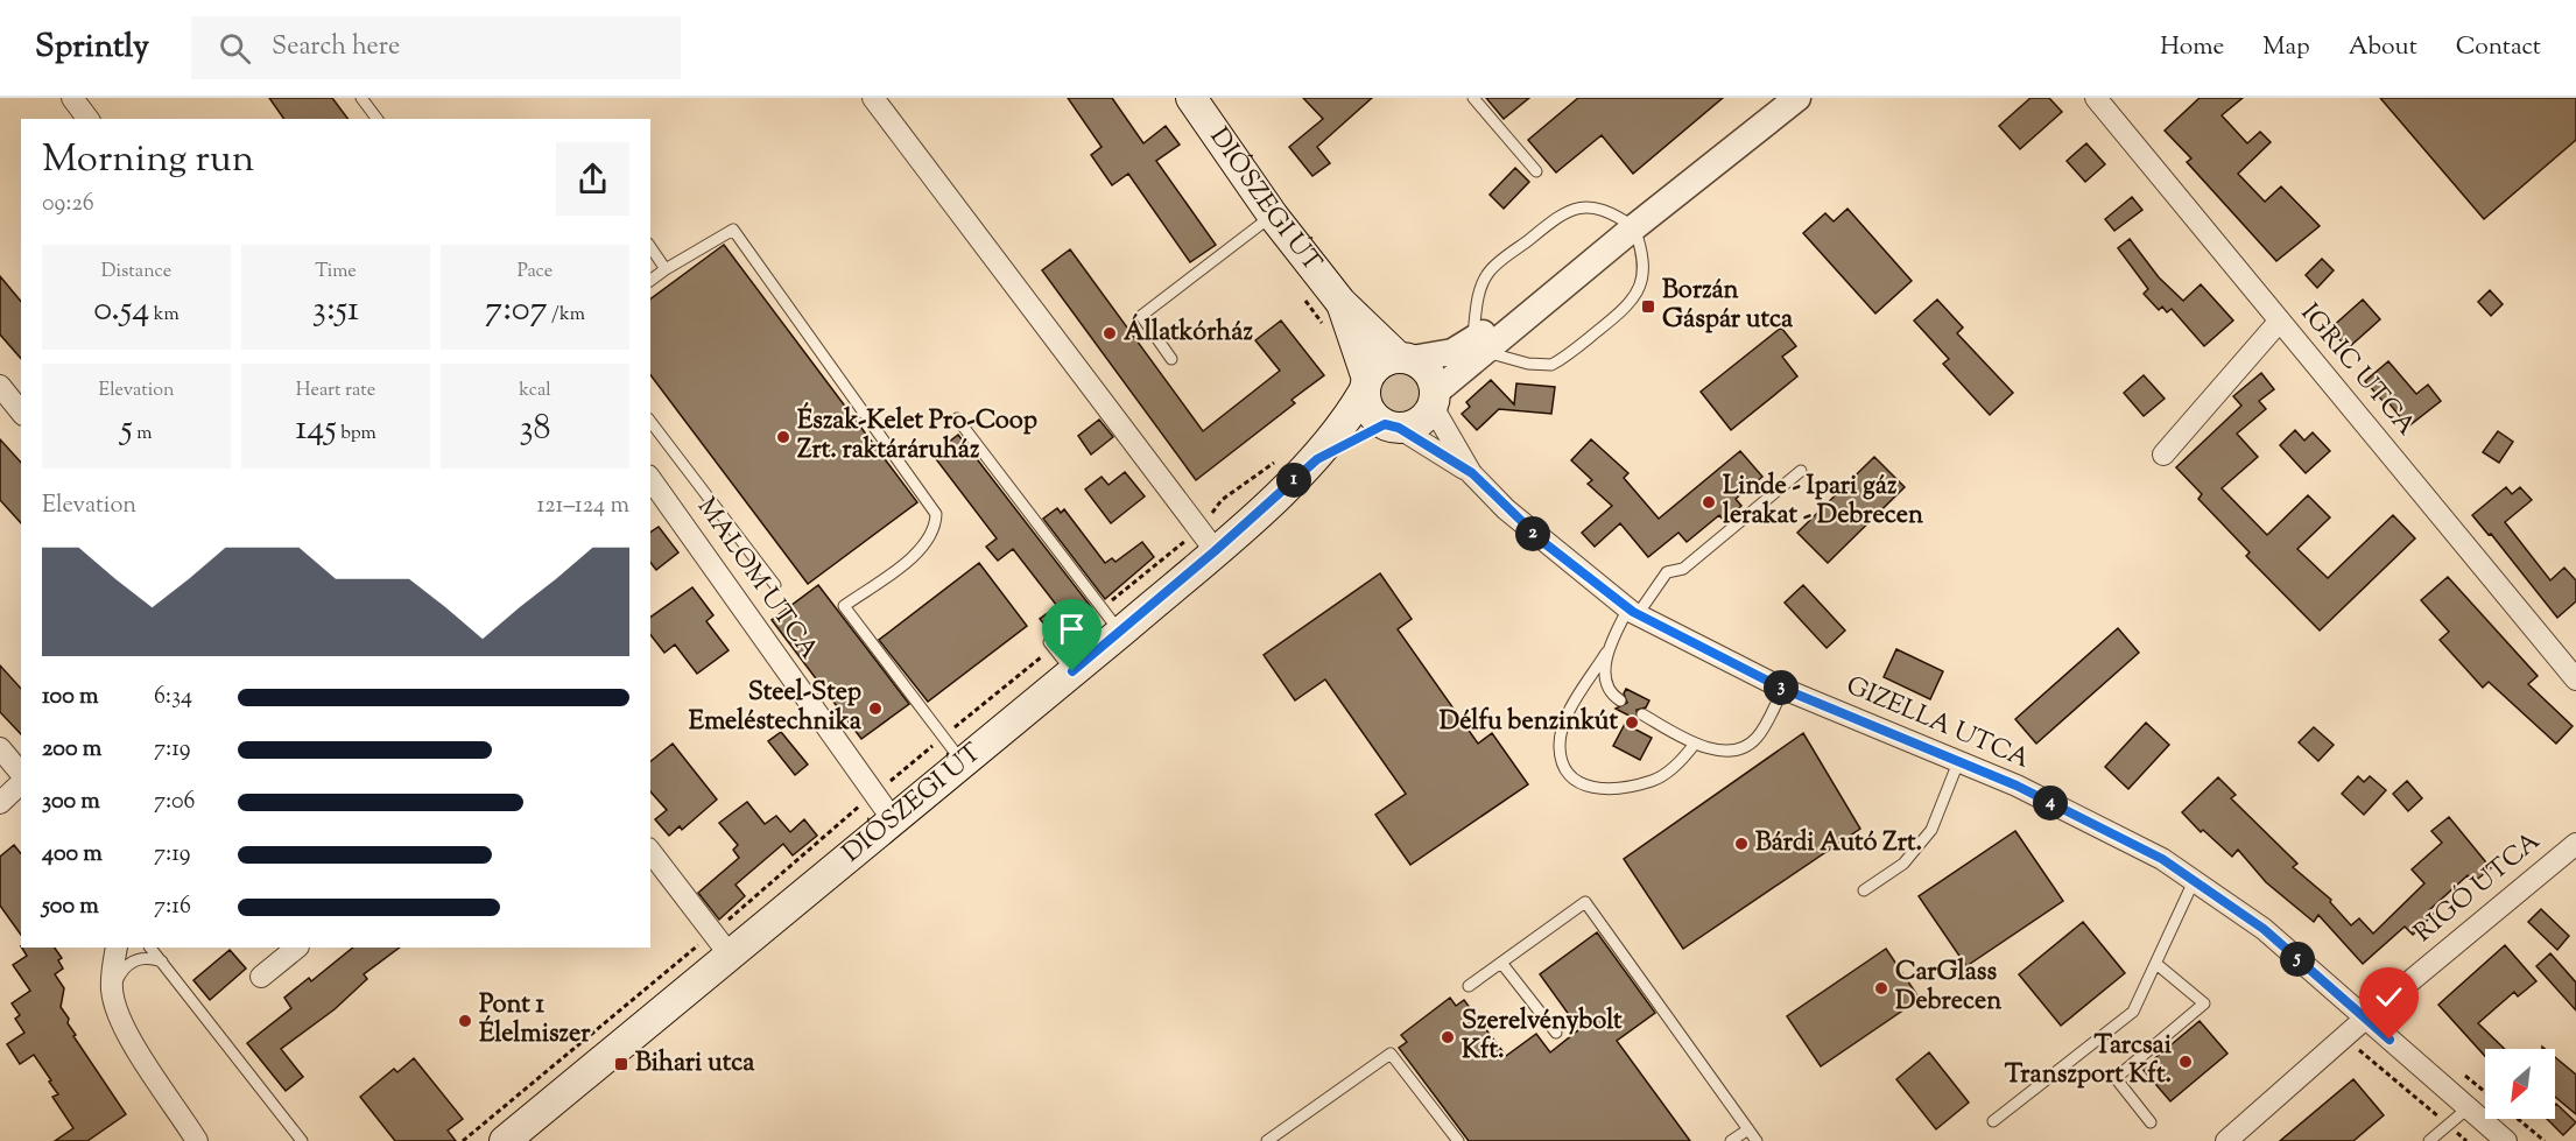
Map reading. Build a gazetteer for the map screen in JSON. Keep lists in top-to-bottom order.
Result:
{
  "streets": {
    "main road": ["DIÓSZEGI ÚT"],
    "street": [
      "IGRIC UTCA",
      "MALOM UTCA",
      "GIZELLA UTCA",
      "RIGÓ UTCA"
    ]
  },
  "crossings": [
    ["DIÓSZEGI ÚT", "MALOM UTCA"],
    ["DIÓSZEGI ÚT", "GIZELLA UTCA"],
    ["GIZELLA UTCA", "RIGÓ UTCA"]
  ],
  "places": {
    "transit": ["Borzán Gáspár utca", "Bihari utca"],
    "other": [
      "Állatkórház",
      "Észak-Kelet Pro-Coop Zrt. raktáráruház",
      "Linde - Ipari gáz lerakat - Debrecen",
      "Steel-Step Emeléstechnika",
      "Délfu benzinkút",
      "Bárdi Autó Zrt.",
      "CarGlass Debrecen",
      "Pont 1 Élelmiszer",
      "Szerelvénybolt Kft.",
      "Tarcsai Transzport Kft."
    ]
  },
  "north": "bottom left",
  "page": {
    "header": "Sprintly",
    "search": "Search here",
    "nav": [
      "Home",
      "Map",
      "About",
      "Contact"
    ],
    "heading": ["Morning run", "09:26"],
    "stats": [
      ["Distance", "0.54 km"],
      ["Time", "3:51"],
      ["Pace", "7:07 /km"],
      ["Elevation", "5 m"],
      ["Heart rate", "145 bpm"],
      ["kcal", "38"]
    ],
    "pins": [
      "1",
      "2",
      "3",
      "4",
      "5"
    ],
    "chart": ["Elevation", "121–124 m"],
    "list": [
      {
        "name": "100 m",
        "note": "6:34"
      },
      {
        "name": "200 m",
        "note": "7:19"
      },
      {
        "name": "300 m",
        "note": "7:06"
      },
      {
        "name": "400 m",
        "note": "7:19"
      },
      {
        "name": "500 m",
        "note": "7:16"
      }
    ]
  }
}
